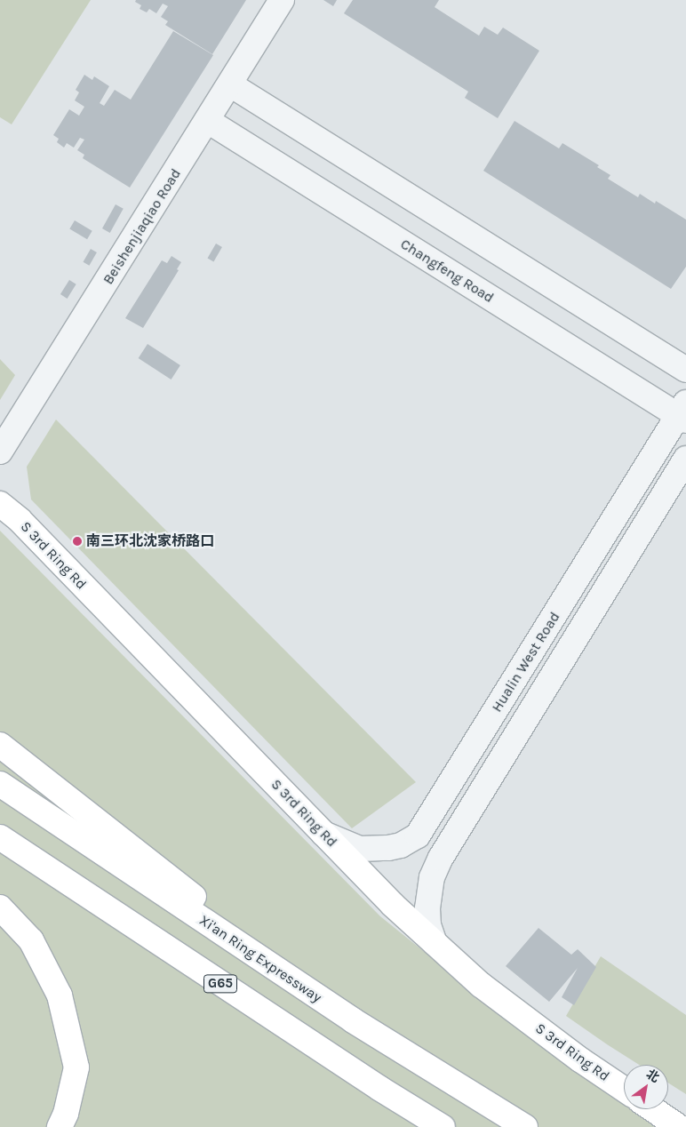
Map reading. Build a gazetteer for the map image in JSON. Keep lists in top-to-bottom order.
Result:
{
  "streets": {
    "highway": ["S 3rd Ring Rd", "Xi'an Ring Expressway", "G65"],
    "street": ["Beishenjiaqiao Road", "Changfeng Road", "Hualin West Road"]
  },
  "crossings": [
    ["Beishenjiaqiao Road", "Changfeng Road"],
    ["Changfeng Road", "Hualin West Road"],
    ["S 3rd Ring Rd", "Hualin West Road"]
  ],
  "places": ["南三环北沈家桥路口"],
  "north": "top right"
}
